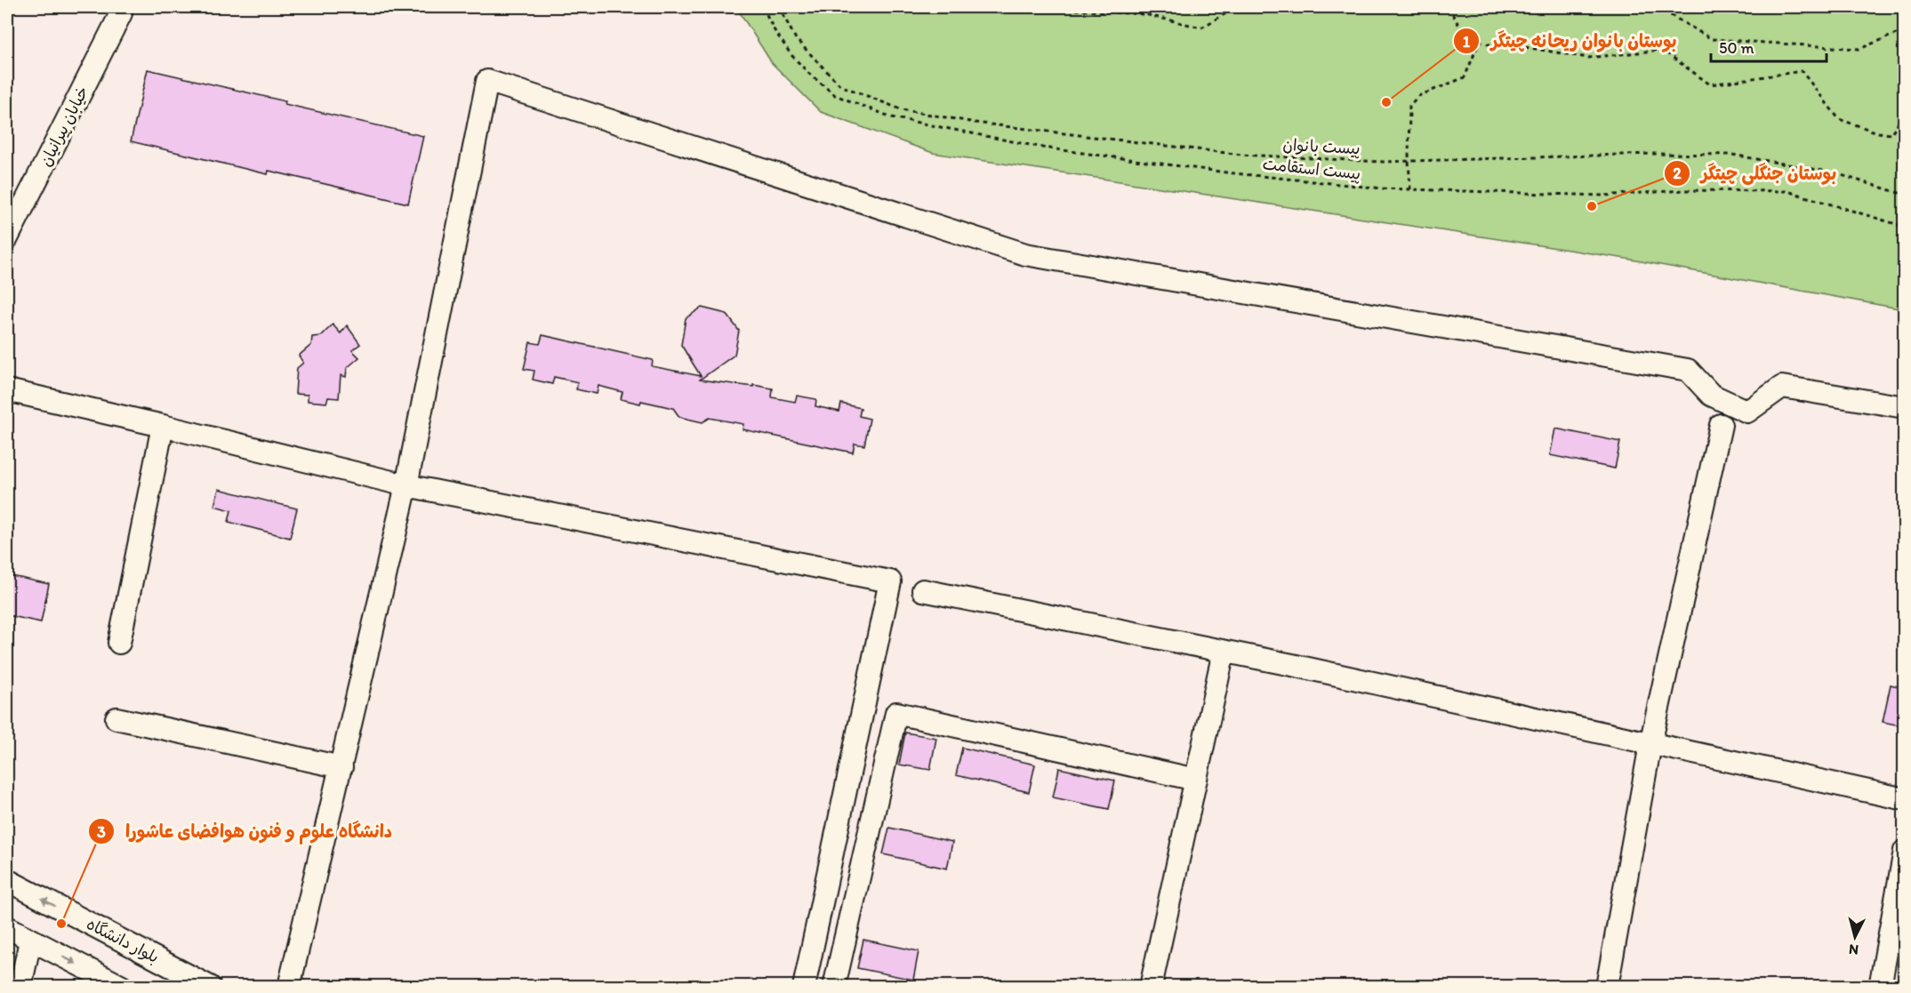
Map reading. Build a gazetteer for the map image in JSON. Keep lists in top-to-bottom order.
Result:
{
  "streets": {
    "lane": ["خیابان پیرانیان", "بلوار دانشگاه"],
    "path": ["پیست بانوان", "پیست استقامت"]
  },
  "places": ["بوستان بانوان ریحانه چیتگر", "بوستان جنگلی چیتگر", "دانشگاه علوم و فنون هوافضای عاشورا"],
  "scale_bar": "50 m",
  "north": "bottom"
}
